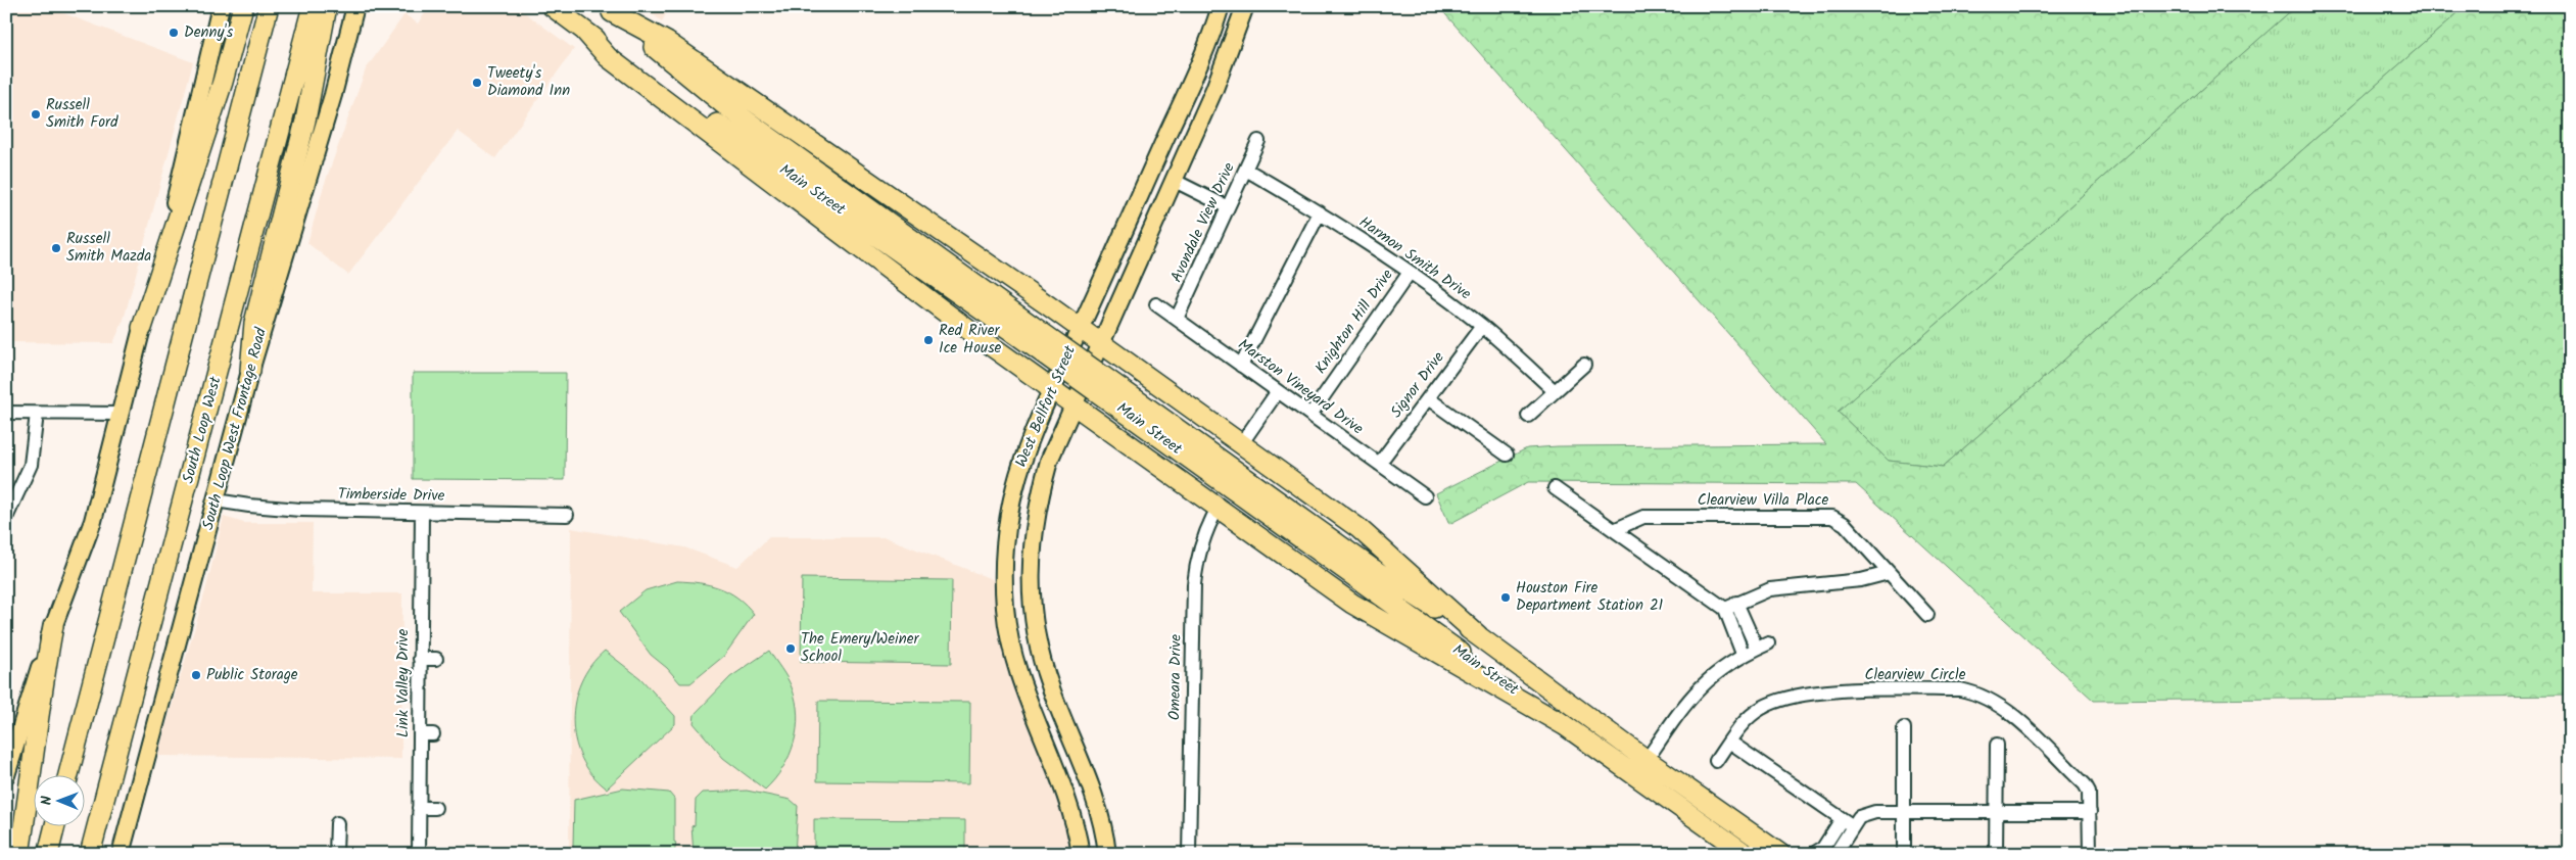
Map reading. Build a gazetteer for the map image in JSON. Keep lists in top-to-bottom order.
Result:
{
  "streets": {
    "highway": ["Main Street", "South Loop West"],
    "main road": ["West Bellfort Street", "South Loop West Frontage Road"],
    "street": [
      "Avondale View Drive",
      "Harmon Smith Drive",
      "Knighton Hill Drive",
      "Signor Drive",
      "Marston Vineyard Drive",
      "Timberside Drive",
      "Clearview Villa Place",
      "Clearview Circle",
      "Omeara Drive",
      "Link Valley Drive"
    ]
  },
  "crossings": [
    ["Avondale View Drive", "Harmon Smith Drive"],
    ["Avondale View Drive", "Marston Vineyard Drive"],
    ["Harmon Smith Drive", "Knighton Hill Drive"],
    ["Harmon Smith Drive", "Signor Drive"],
    ["Knighton Hill Drive", "Marston Vineyard Drive"],
    ["Signor Drive", "Marston Vineyard Drive"],
    ["South Loop West Frontage Road", "Timberside Drive"],
    ["Timberside Drive", "Link Valley Drive"]
  ],
  "places": [
    "Denny's",
    "Tweety's Diamond Inn",
    "Russell Smith Ford",
    "Russell Smith Mazda",
    "Red River Ice House",
    "Houston Fire Department Station 21",
    "The Emery/Weiner School",
    "Public Storage"
  ],
  "north": "left"
}
